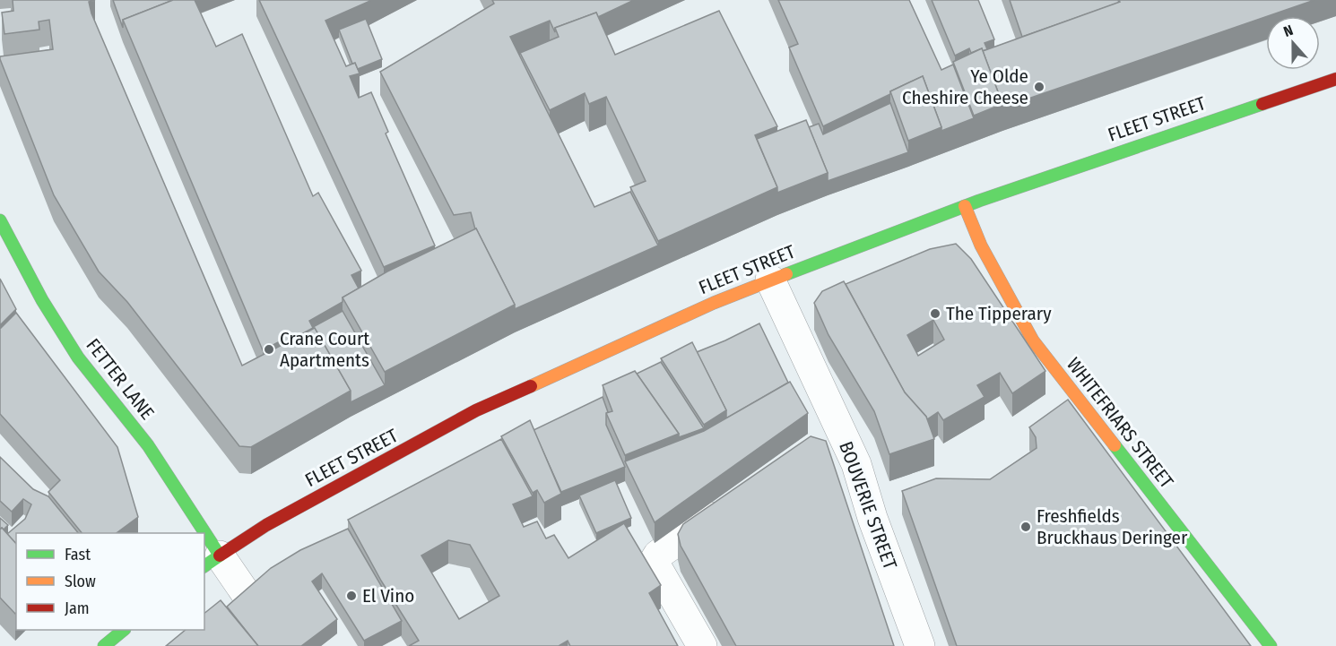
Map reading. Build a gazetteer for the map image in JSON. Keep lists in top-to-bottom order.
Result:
{
  "streets": {
    "street": [
      "FLEET STREET",
      "FETTER LANE",
      "WHITEFRIARS STREET",
      "BOUVERIE STREET"
    ]
  },
  "crossings": [
    ["FLEET STREET", "FETTER LANE"],
    ["FLEET STREET", "WHITEFRIARS STREET"],
    ["FLEET STREET", "BOUVERIE STREET"]
  ],
  "places": [
    "Ye Olde Cheshire Cheese",
    "The Tipperary",
    "Crane Court Apartments",
    "Freshfields Bruckhaus Deringer",
    "El Vino"
  ],
  "legend": ["Fast", "Slow", "Jam"],
  "north": "top"
}
